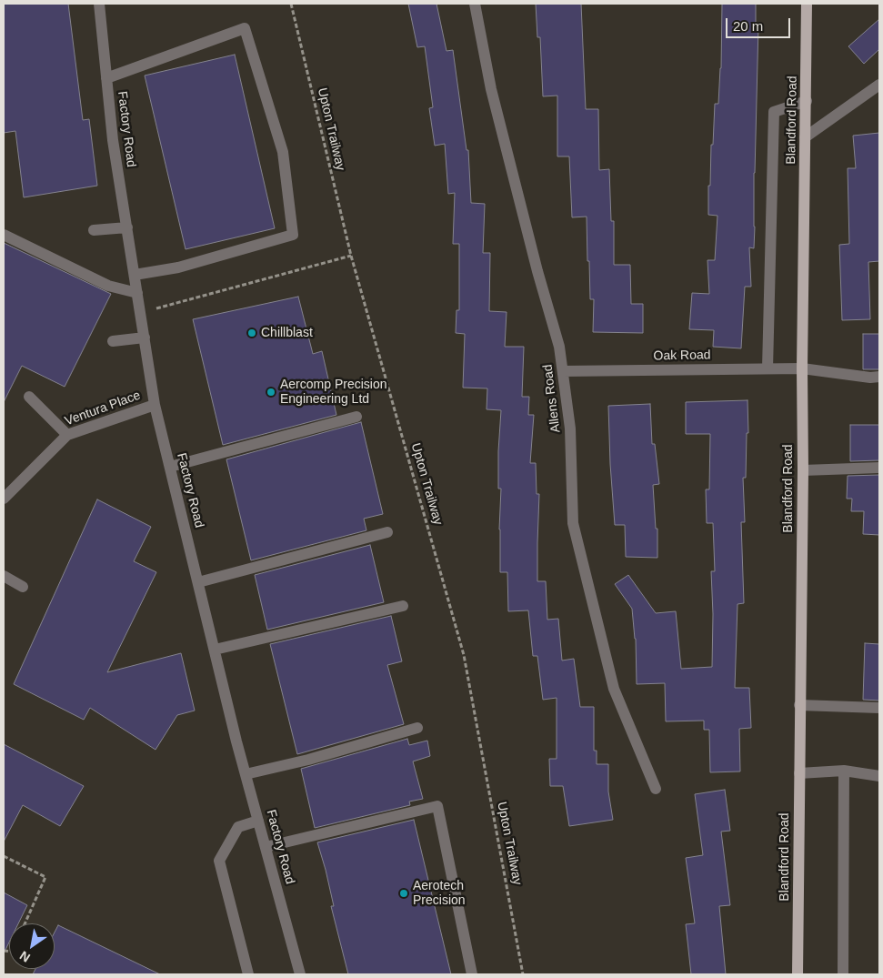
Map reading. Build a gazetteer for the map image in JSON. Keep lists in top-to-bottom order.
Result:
{
  "streets": {
    "main road": ["Blandford Road"],
    "street": [
      "Factory Road",
      "Oak Road",
      "Allens Road",
      "Ventura Place"
    ],
    "path": ["Upton Trailway"]
  },
  "crossings": [
    ["Blandford Road", "Oak Road"],
    ["Factory Road", "Ventura Place"],
    ["Oak Road", "Allens Road"]
  ],
  "places": ["Chillblast", "Aercomp Precision Engineering Ltd", "Aerotech Precision"],
  "scale_bar": "20 m",
  "north": "bottom left"
}
